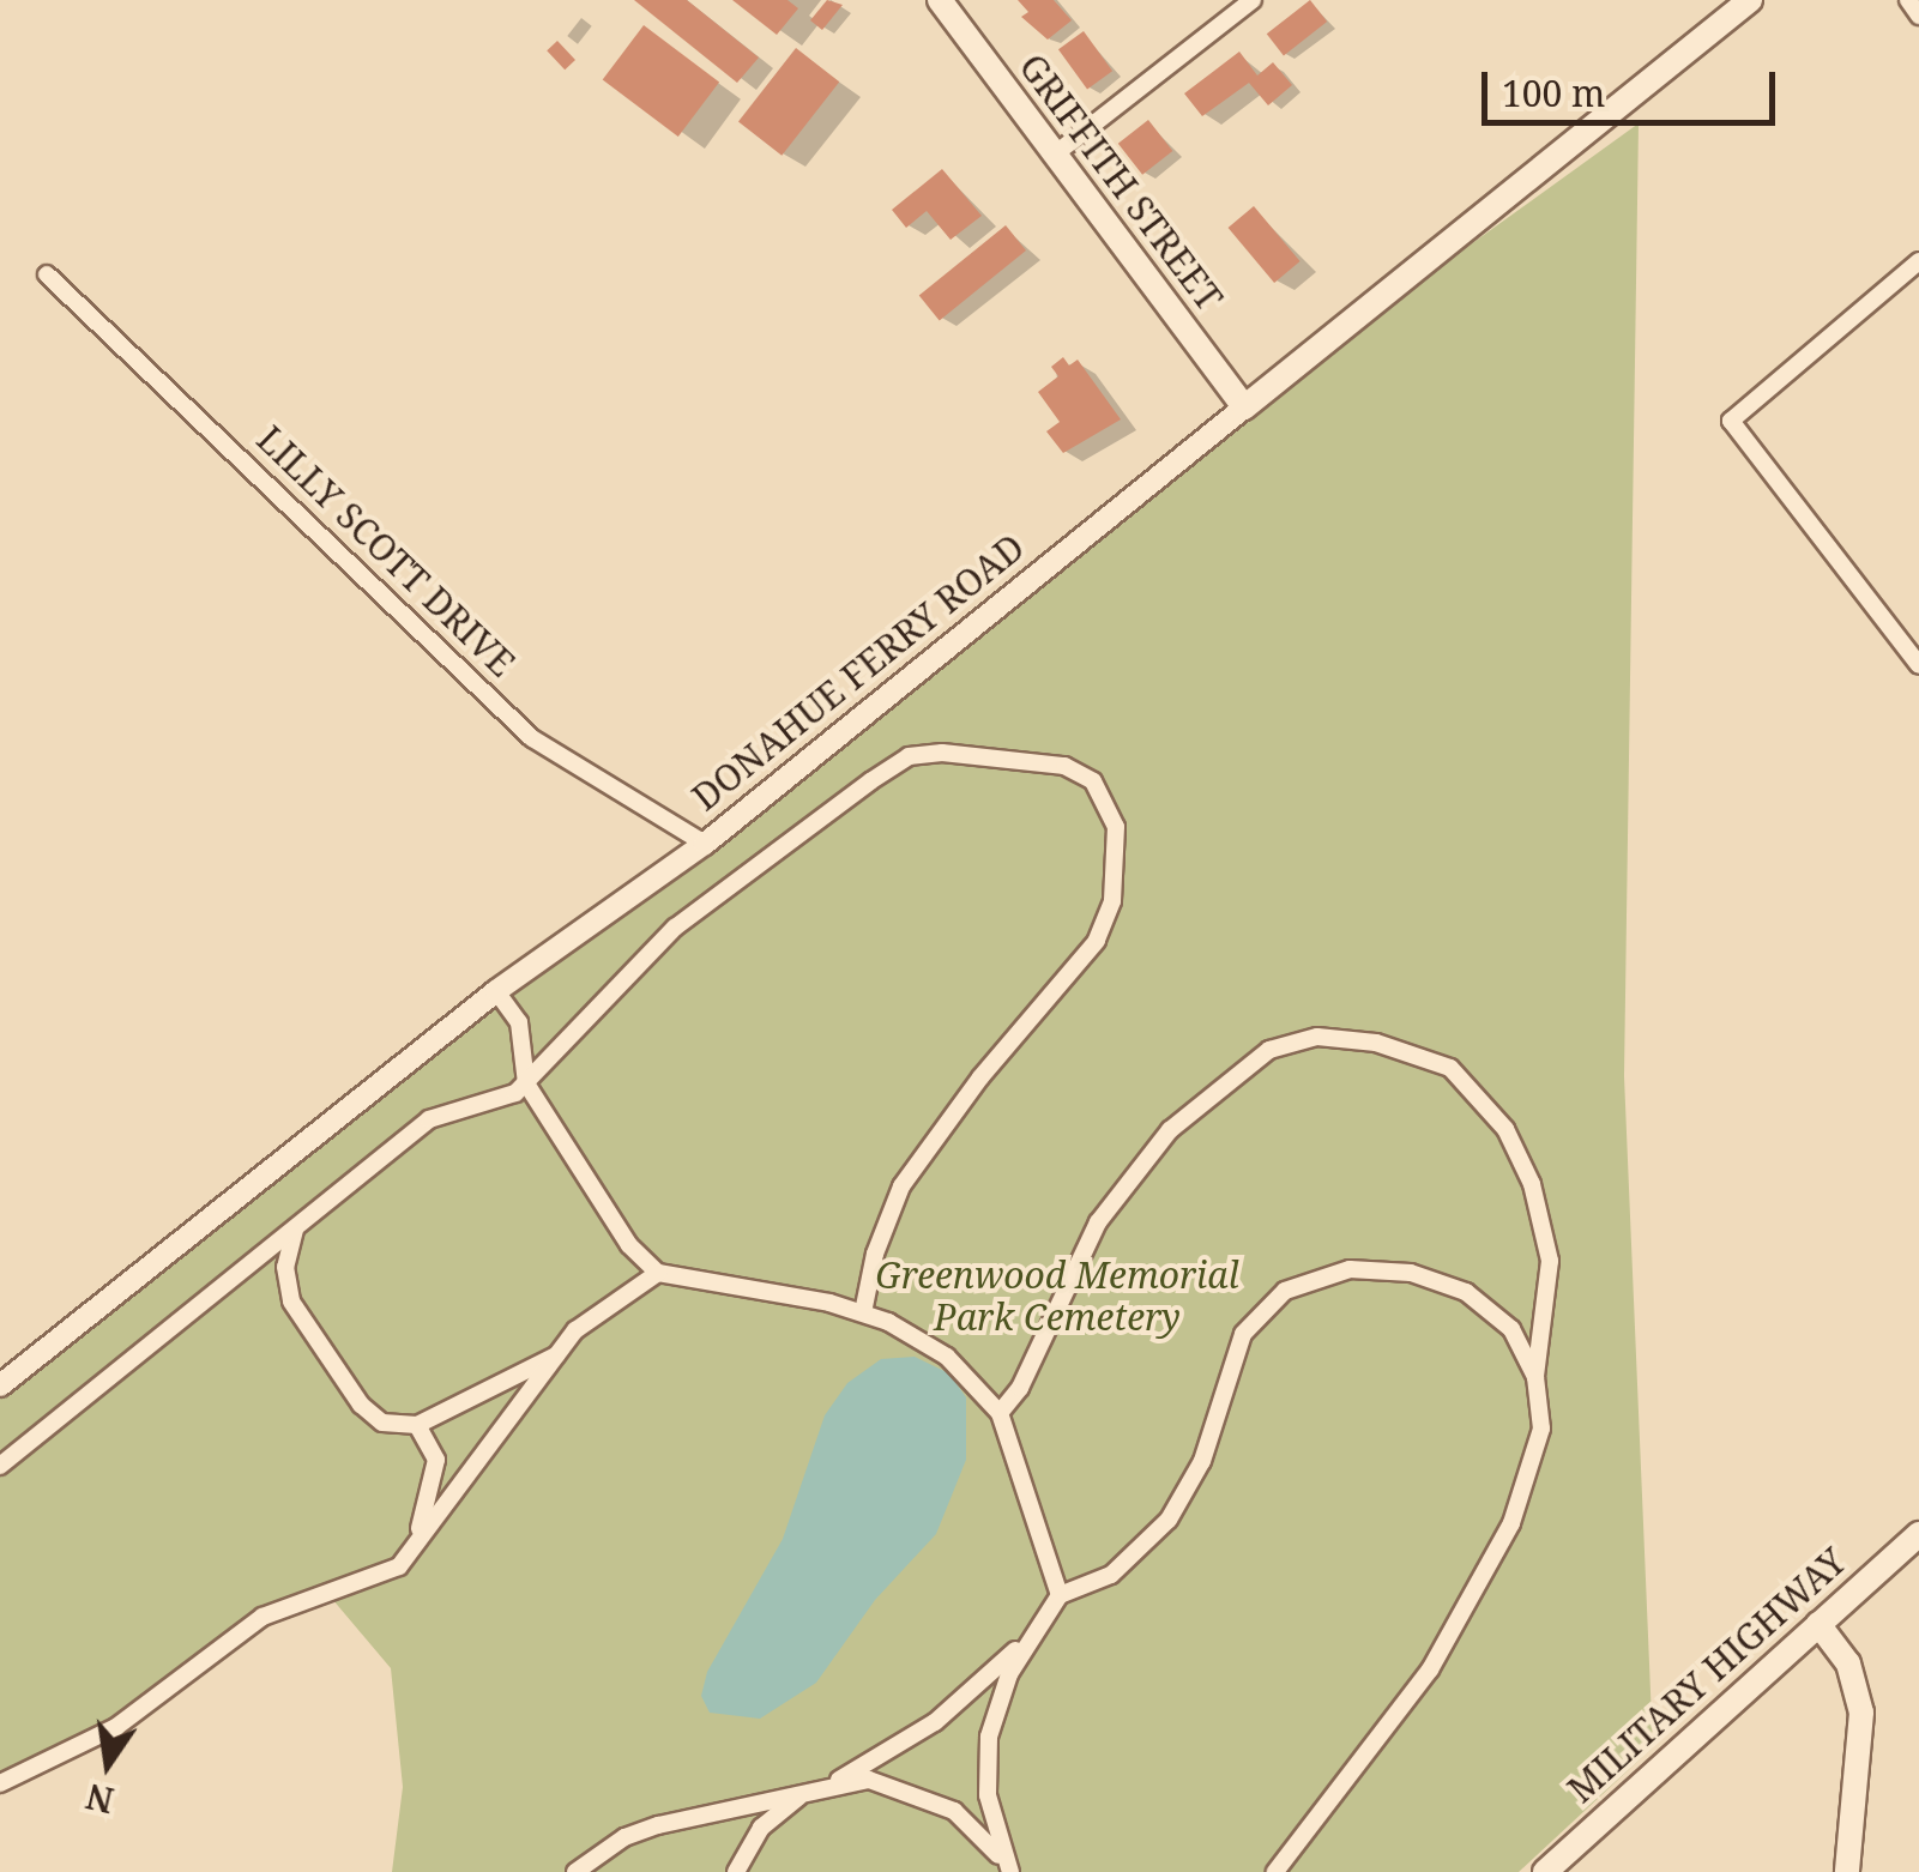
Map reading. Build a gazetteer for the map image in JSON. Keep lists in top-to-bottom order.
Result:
{
  "streets": {
    "main road": ["GRIFFITH STREET", "DONAHUE FERRY ROAD", "MILITARY HIGHWAY"],
    "street": ["LILLY SCOTT DRIVE"]
  },
  "crossings": [
    ["GRIFFITH STREET", "DONAHUE FERRY ROAD"],
    ["LILLY SCOTT DRIVE", "DONAHUE FERRY ROAD"]
  ],
  "parks": ["Greenwood Memorial Park Cemetery"],
  "scale_bar": "100 m",
  "north": "bottom"
}
